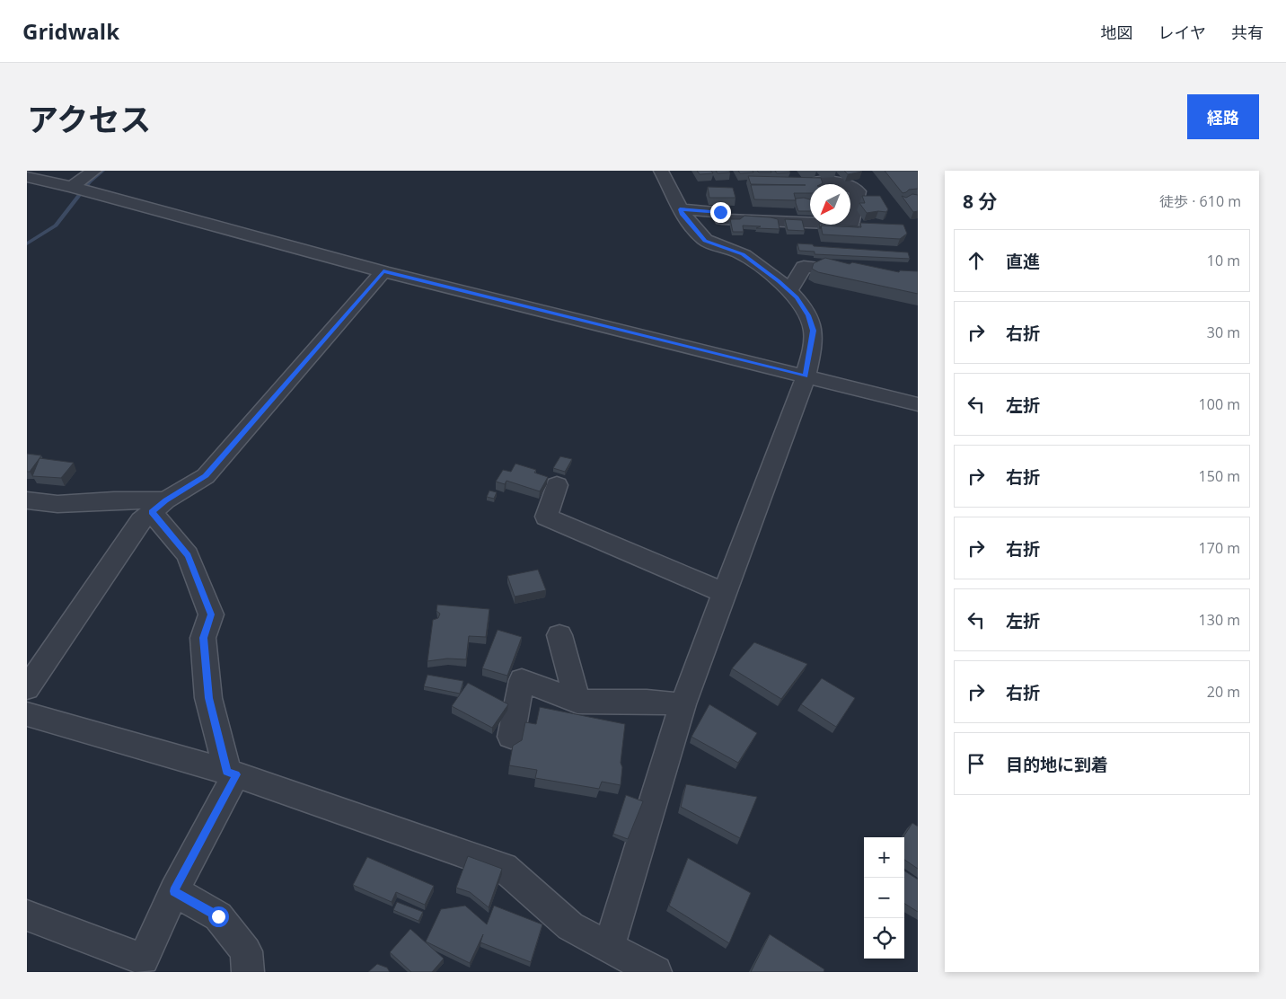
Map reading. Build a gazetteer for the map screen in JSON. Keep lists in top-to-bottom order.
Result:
{
  "north": "bottom left",
  "page": {
    "header": "Gridwalk",
    "nav": ["地図", "レイヤ", "共有"],
    "title": "アクセス",
    "buttons": "経路",
    "heading": ["8 分", "徒歩 · 610 m"],
    "list": [
      ["直進", "10 m"],
      ["右折", "30 m"],
      ["左折", "100 m"],
      ["右折", "150 m"],
      ["右折", "170 m"],
      ["左折", "130 m"],
      ["右折", "20 m"],
      "目的地に到着"
    ],
    "map_buttons": ["+", "−"]
  }
}
